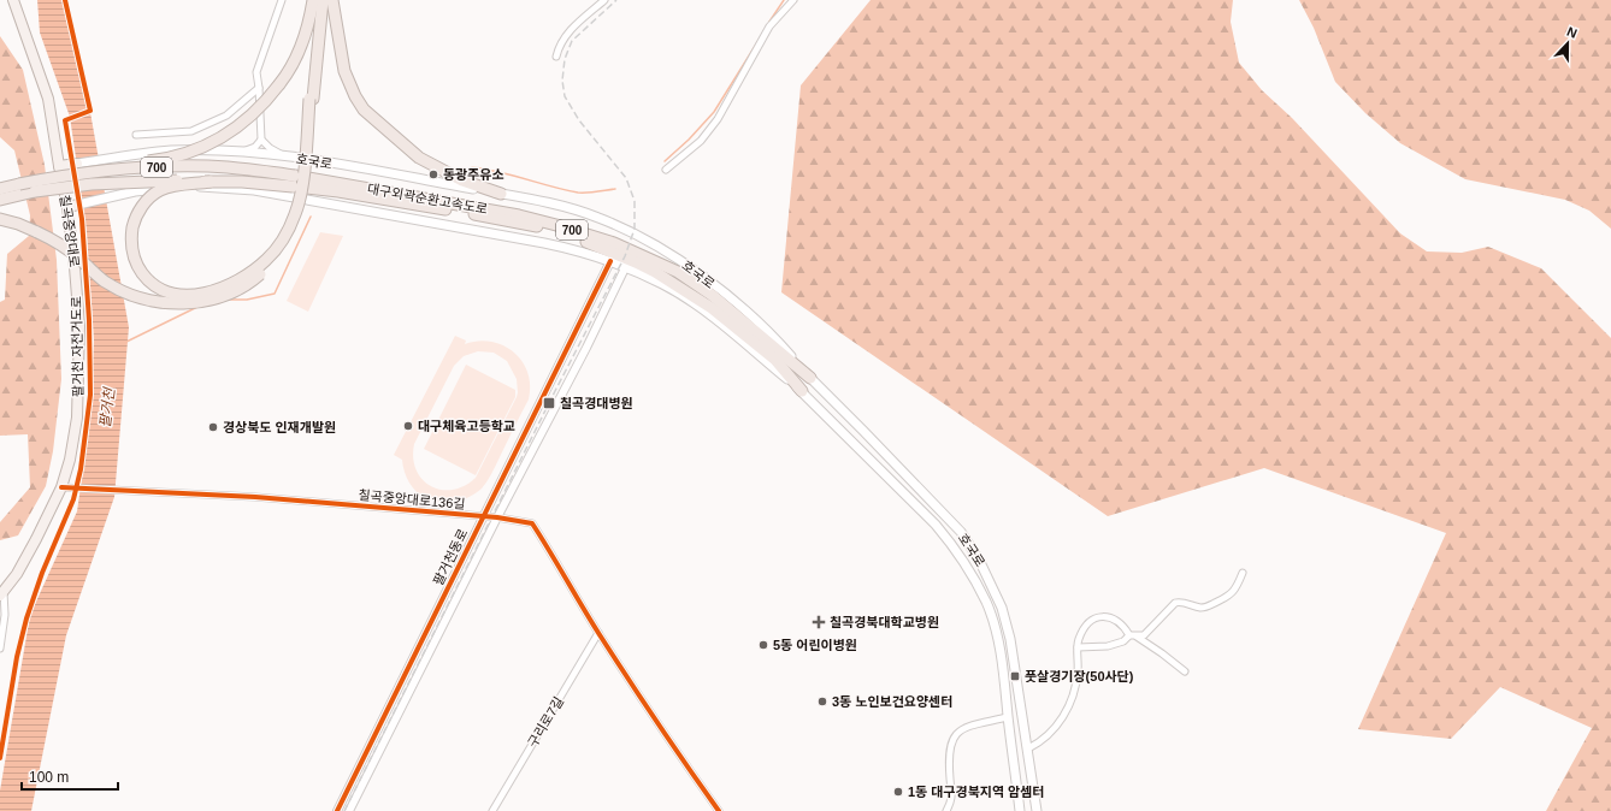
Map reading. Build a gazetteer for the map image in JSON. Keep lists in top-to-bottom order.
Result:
{
  "streets": {
    "highway": ["700", "대구외곽순환고속도로"],
    "main road": ["호국로", "칠곡중앙대로"],
    "street": ["칠곡중앙대로136길", "팔거천동로", "구리로7길"],
    "cycle path": ["팔거천 자전거도로"]
  },
  "crossings": [
    ["호국로", "대구외곽순환고속도로"],
    ["호국로", "칠곡중앙대로"],
    ["호국로", "팔거천동로"],
    ["칠곡중앙대로", "칠곡중앙대로136길"],
    ["칠곡중앙대로136길", "팔거천동로"],
    ["칠곡중앙대로136길", "구리로7길"]
  ],
  "water": ["팔거천"],
  "places": {
    "other": [
      "동광주유소",
      "대구체육고등학교",
      "경상북도 인재개발원",
      "5동 어린이병원",
      "3동 노인보건요양센터",
      "1동 대구경북지역 암셈터"
    ],
    "transit": ["칠곡경대병원", "풋살경기장(50사단)"],
    "health": ["칠곡경북대학교병원"]
  },
  "scale_bar": "100 m",
  "north": "top"
}
